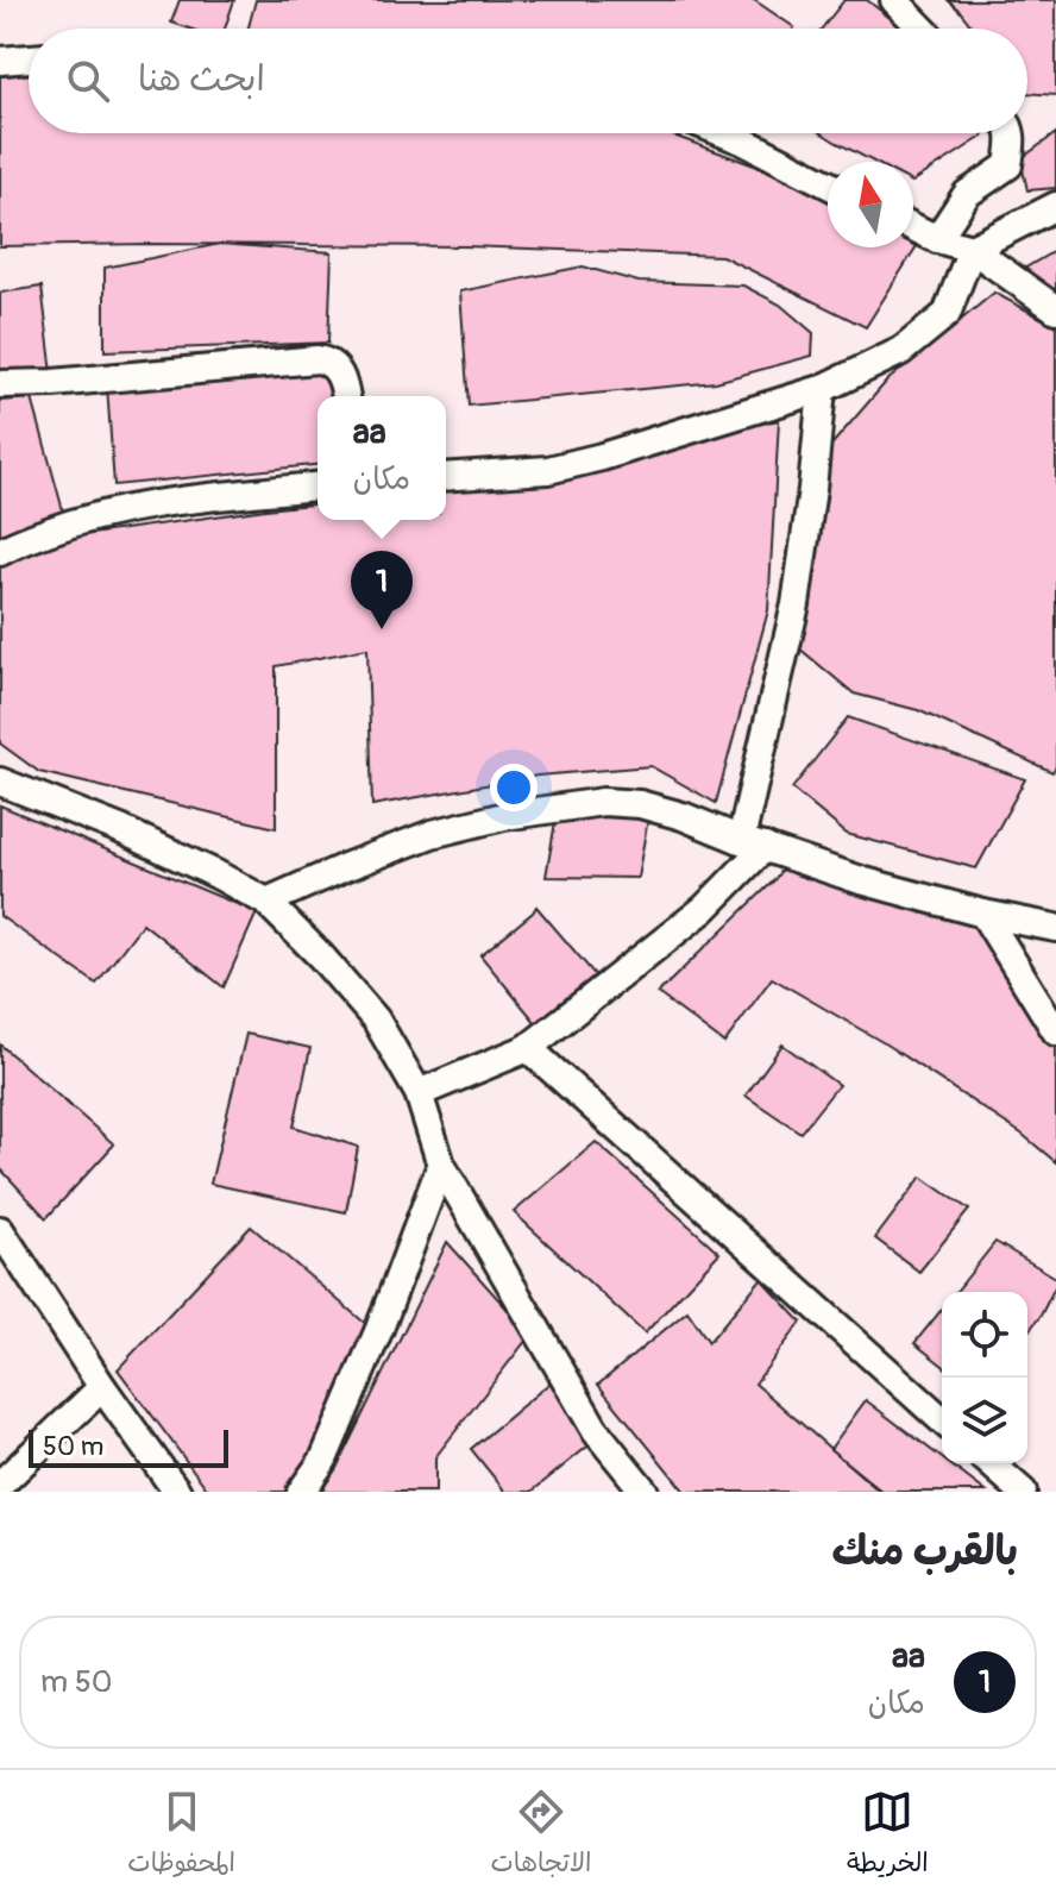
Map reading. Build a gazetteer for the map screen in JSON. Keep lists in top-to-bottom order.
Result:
{
  "scale_bar": "50 m",
  "north": "top",
  "page": {
    "search": "ابحث هنا",
    "popup": ["aa", "مكان"],
    "pins": "1",
    "scale": "50 m",
    "heading": "بالقرب منك",
    "list": [
      {
        "mark": "1",
        "name": "aa",
        "note": "مكان",
        "value": "50 m"
      }
    ],
    "nav": ["الخريطة", "الاتجاهات", "المحفوظات"]
  }
}
